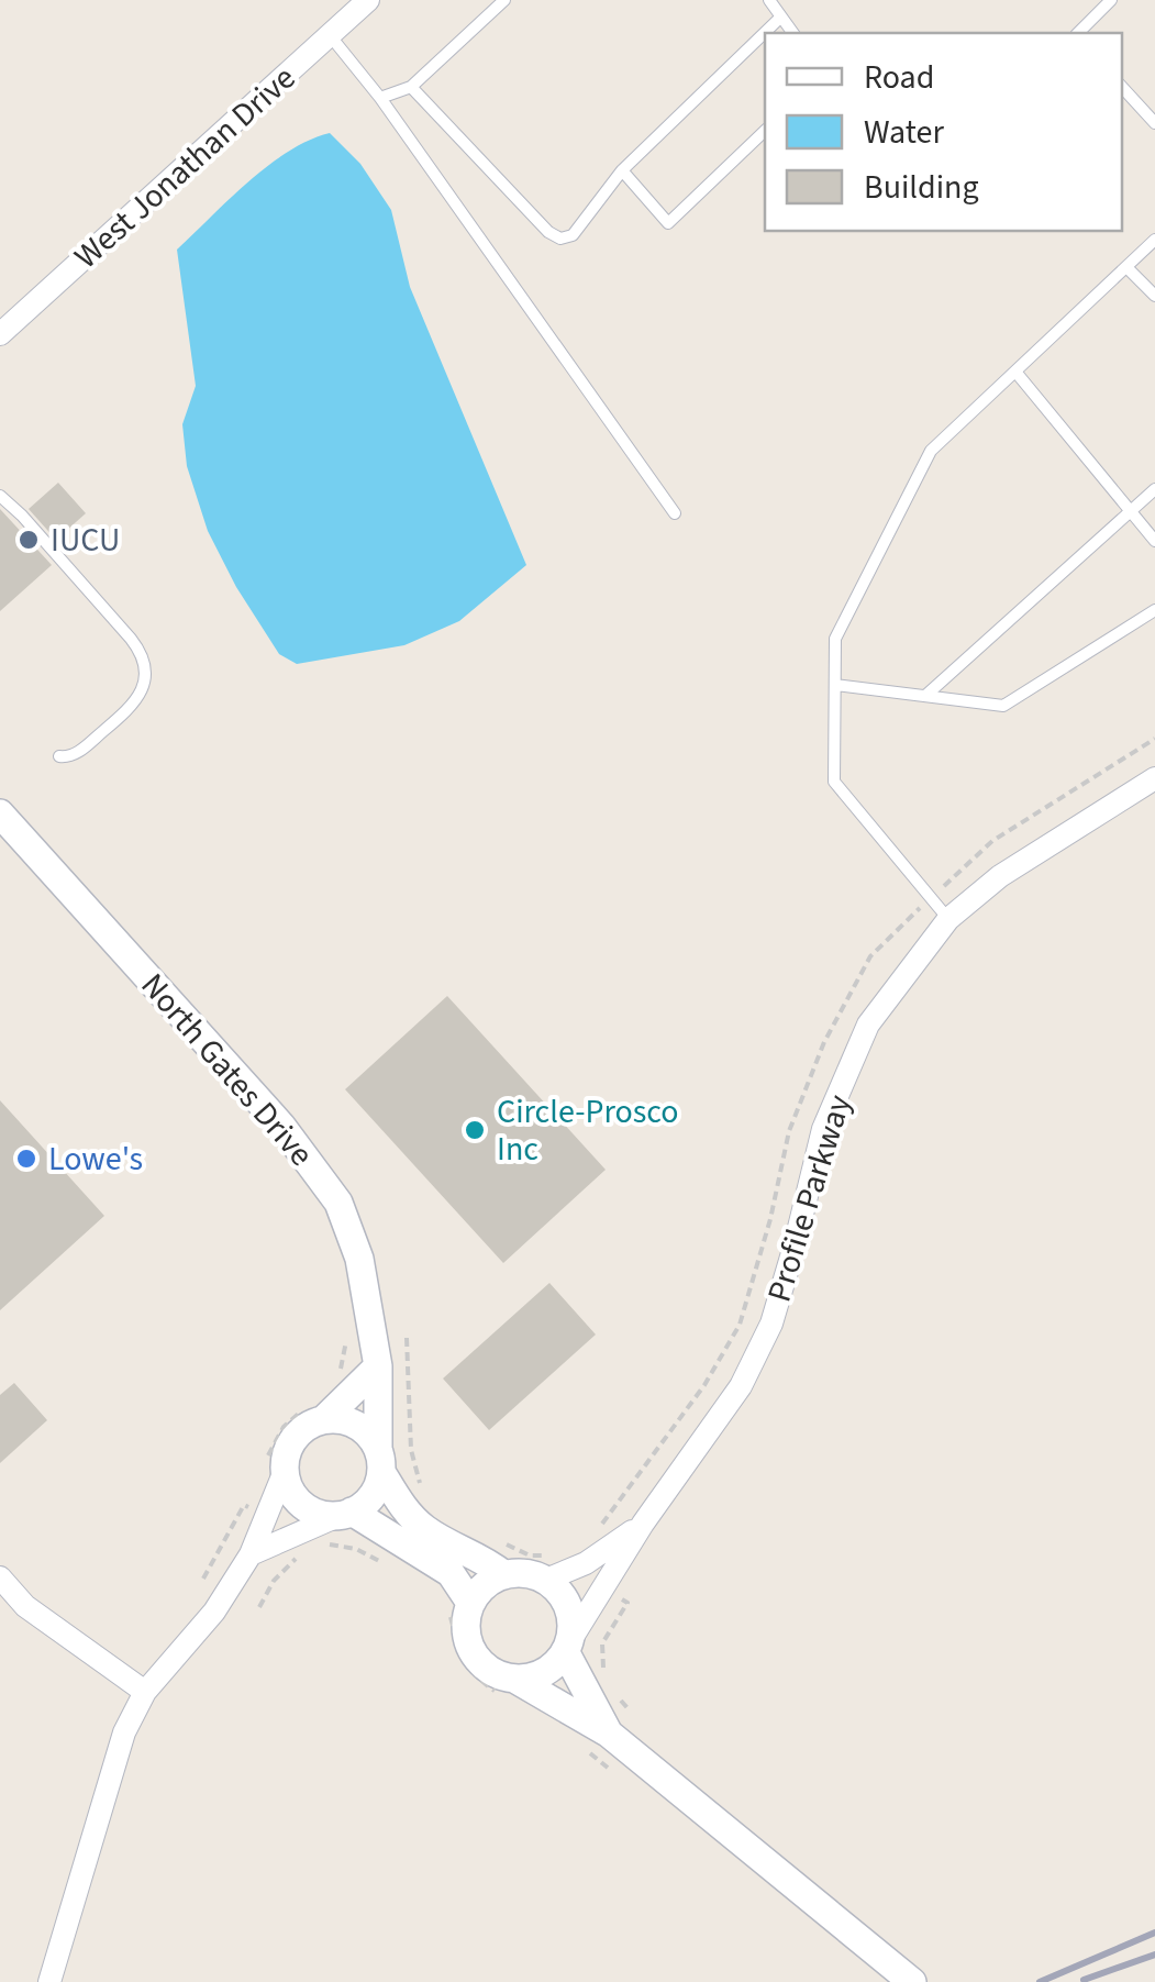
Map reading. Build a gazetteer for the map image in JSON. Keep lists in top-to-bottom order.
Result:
{
  "streets": {
    "street": ["West Jonathan Drive", "North Gates Drive", "Profile Parkway"]
  },
  "places": ["IUCU", "Circle-Prosco Inc", "Lowe's"],
  "legend": ["Road", "Water", "Building"]
}
